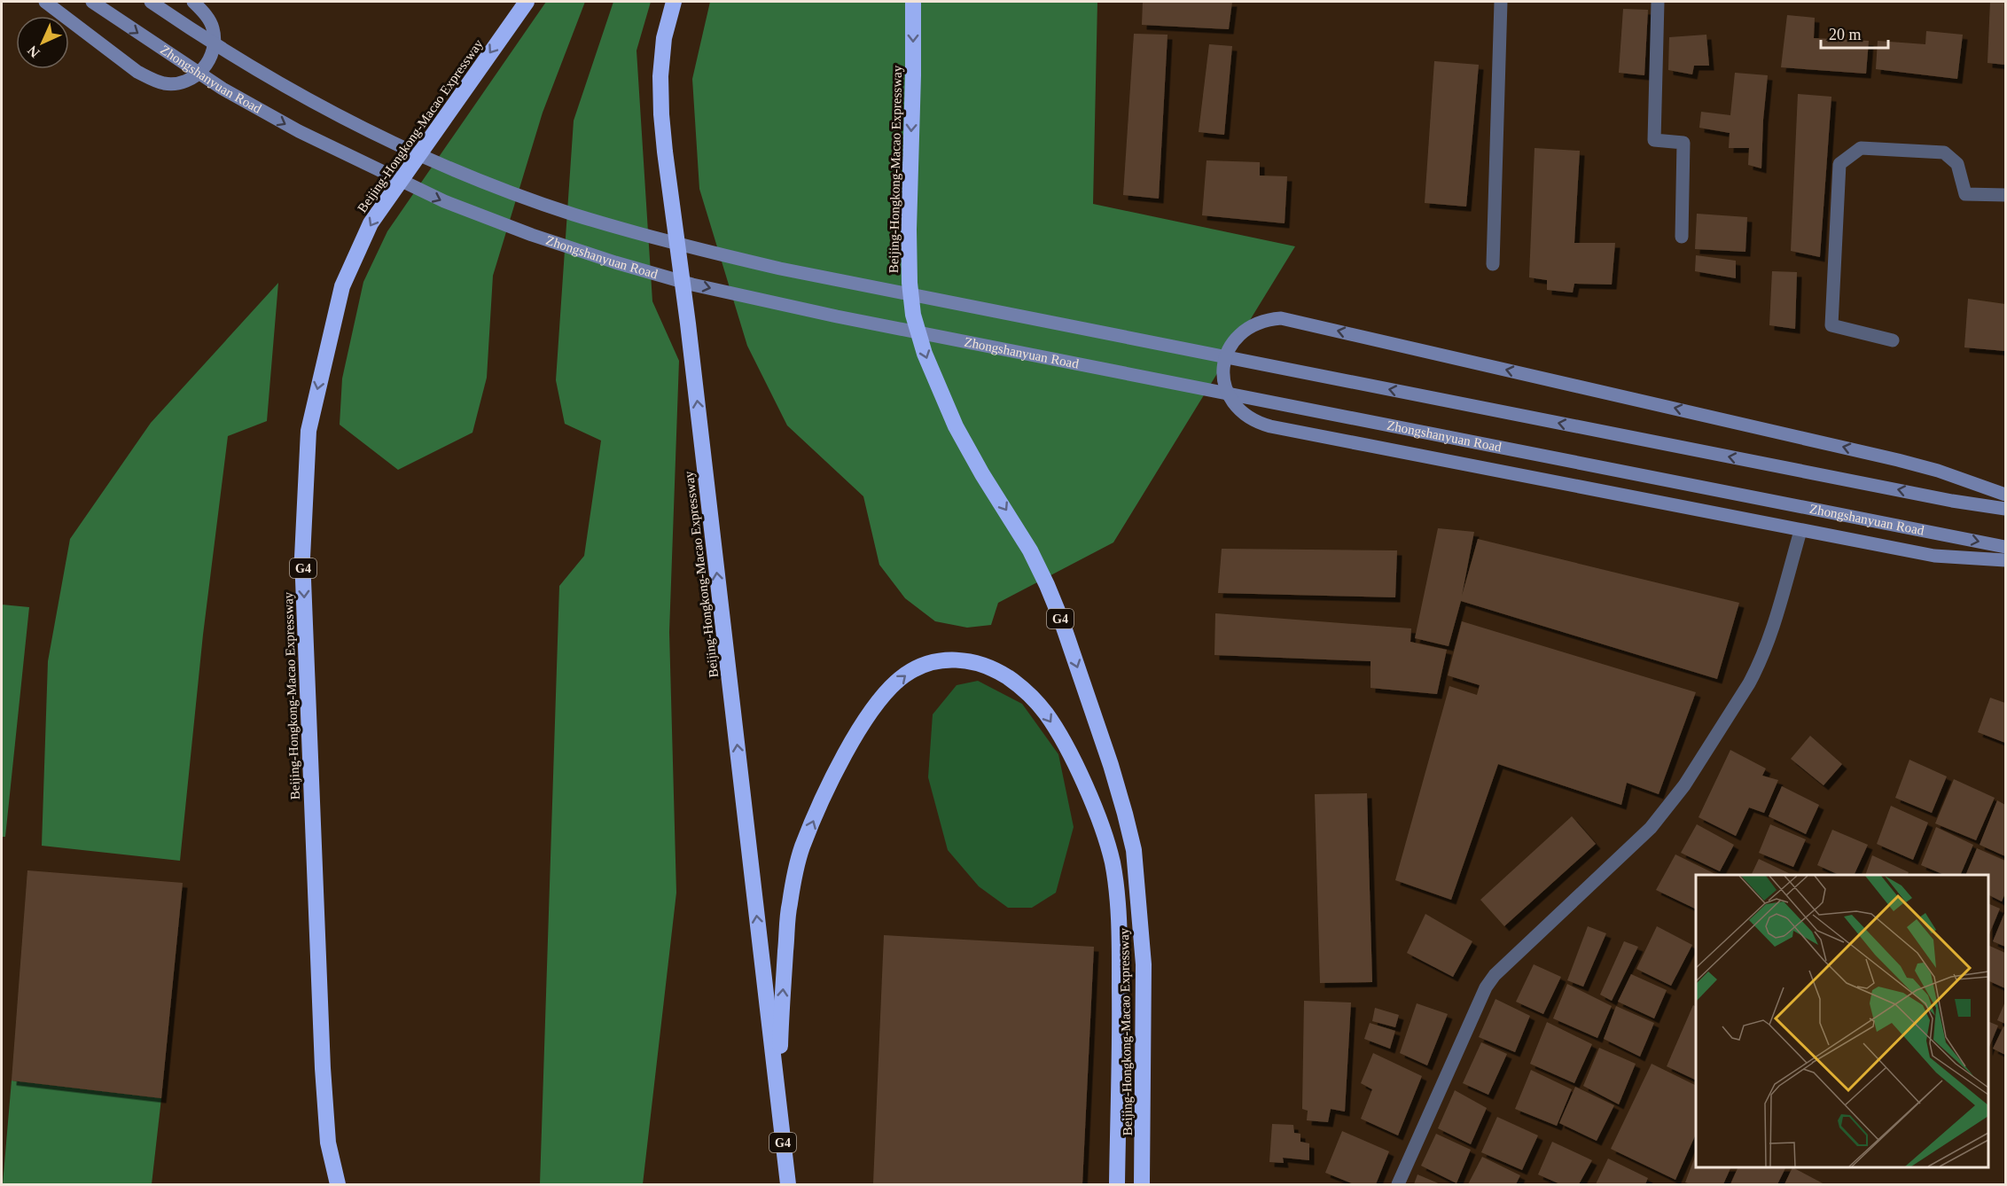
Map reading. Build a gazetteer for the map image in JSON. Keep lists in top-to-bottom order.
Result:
{
  "streets": {
    "highway": ["Beijing-Hongkong-Macao Expressway", "G4"],
    "main road": ["Zhongshanyuan Road"]
  },
  "scale_bar": "20 m",
  "north": "bottom left"
}
